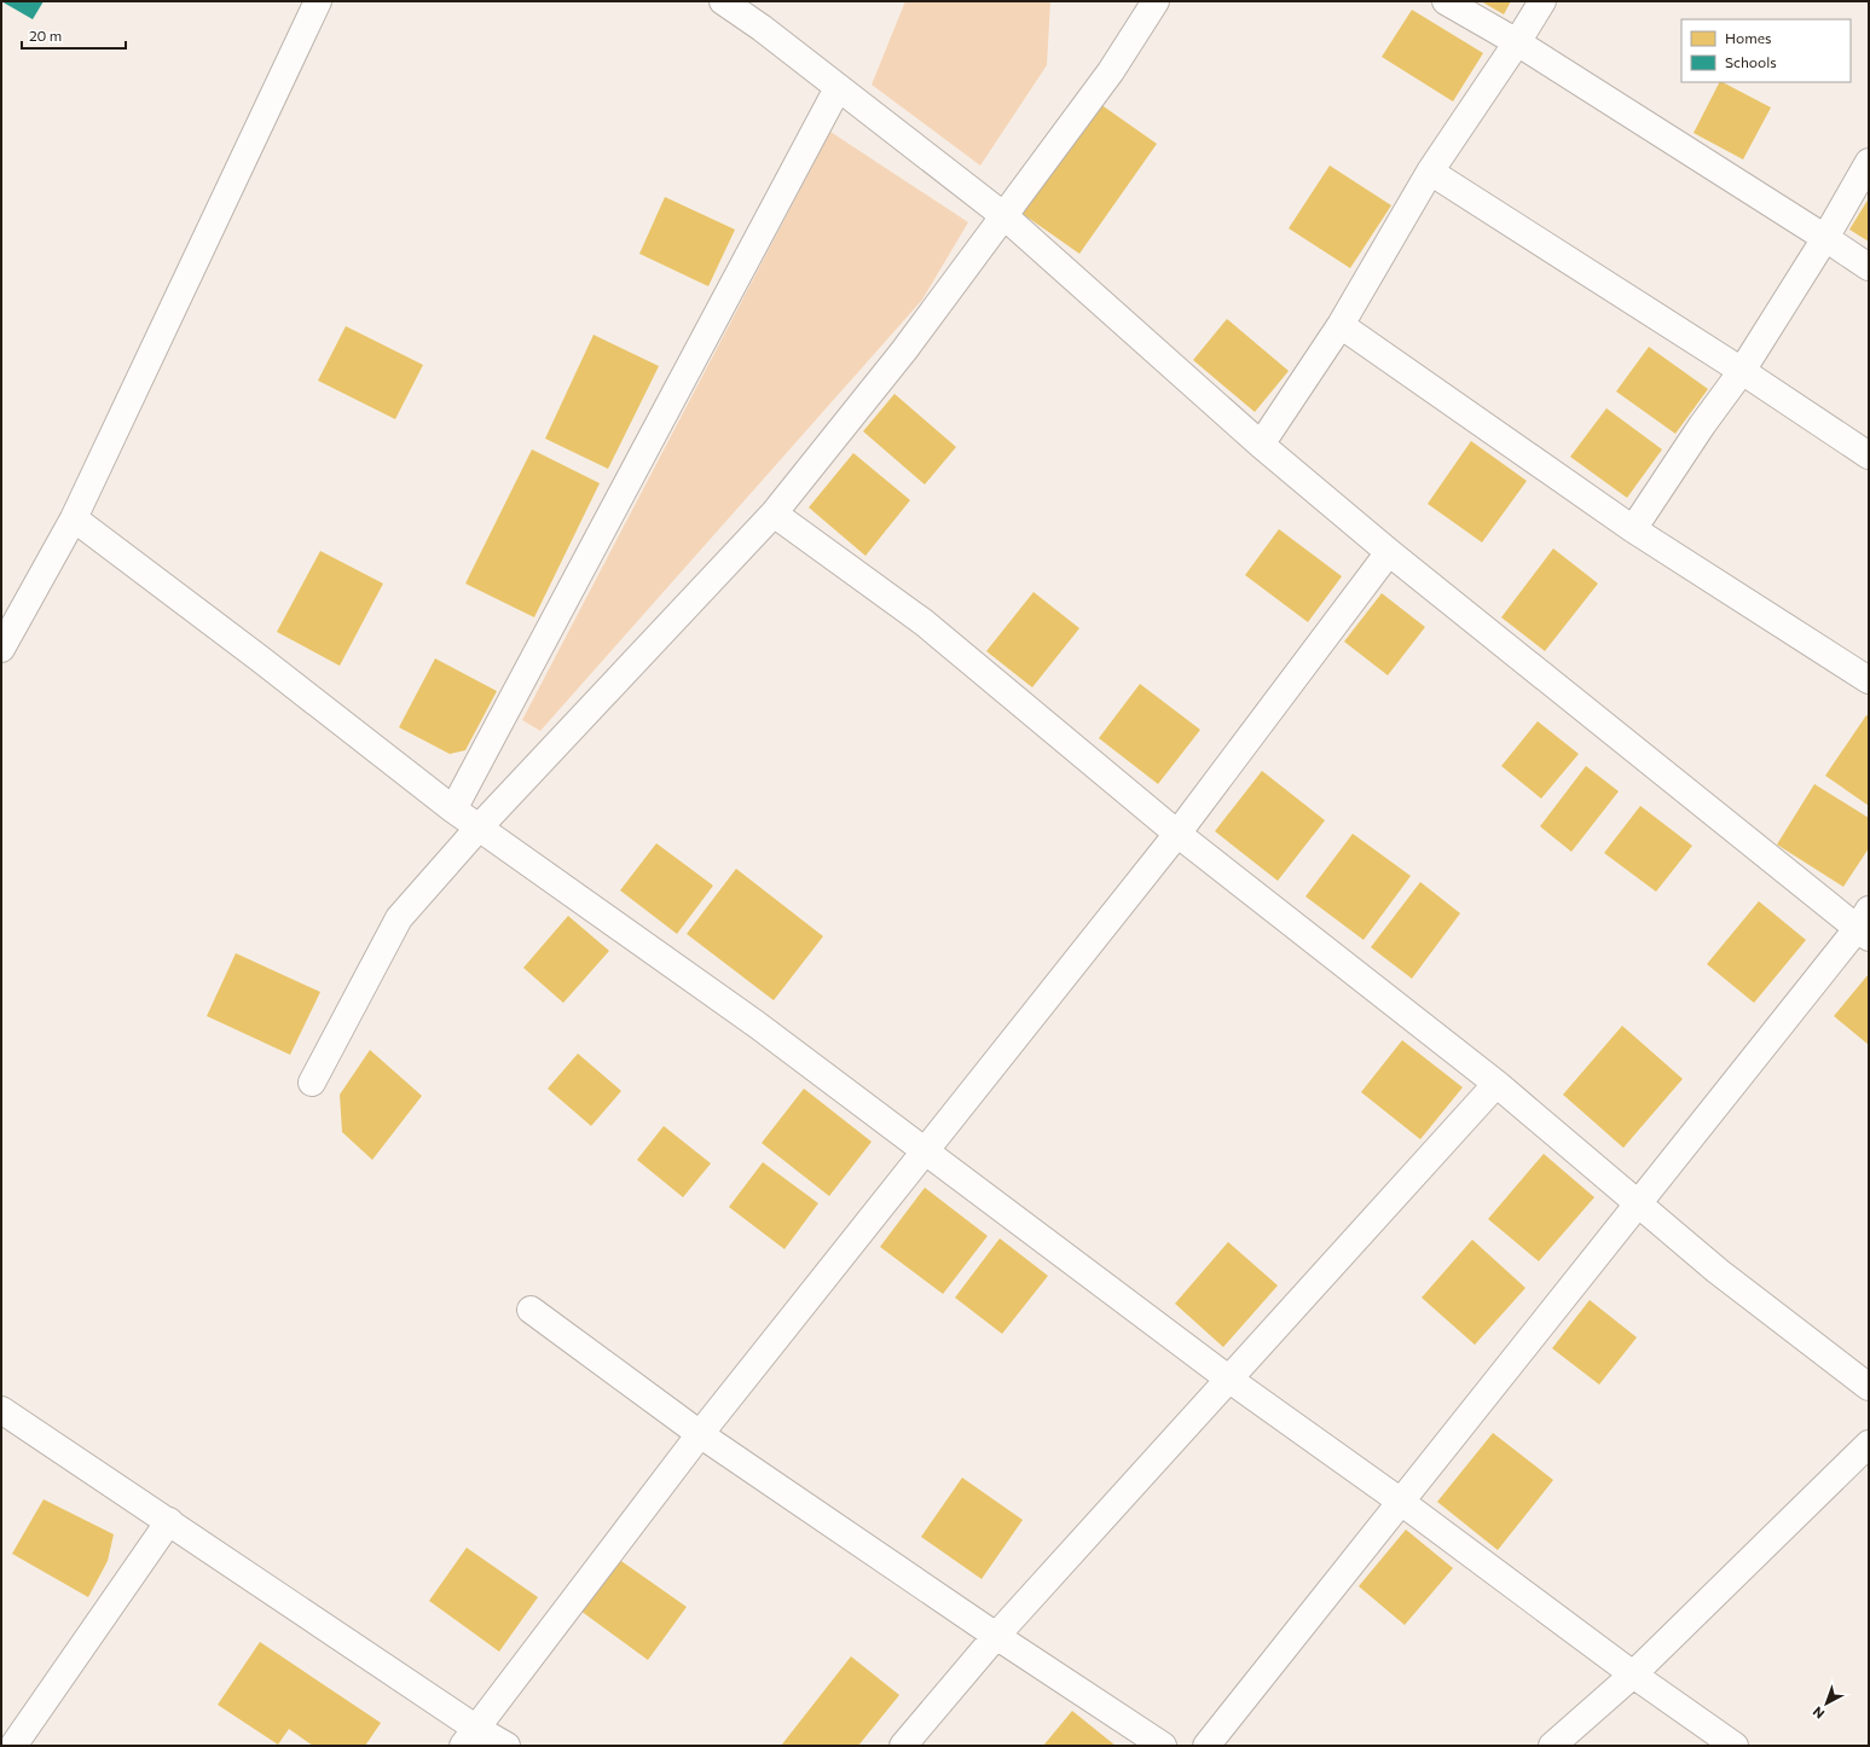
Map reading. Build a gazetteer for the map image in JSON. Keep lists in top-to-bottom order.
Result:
{
  "legend": ["Homes", "Schools"],
  "scale_bar": "20 m",
  "north": "bottom left"
}
